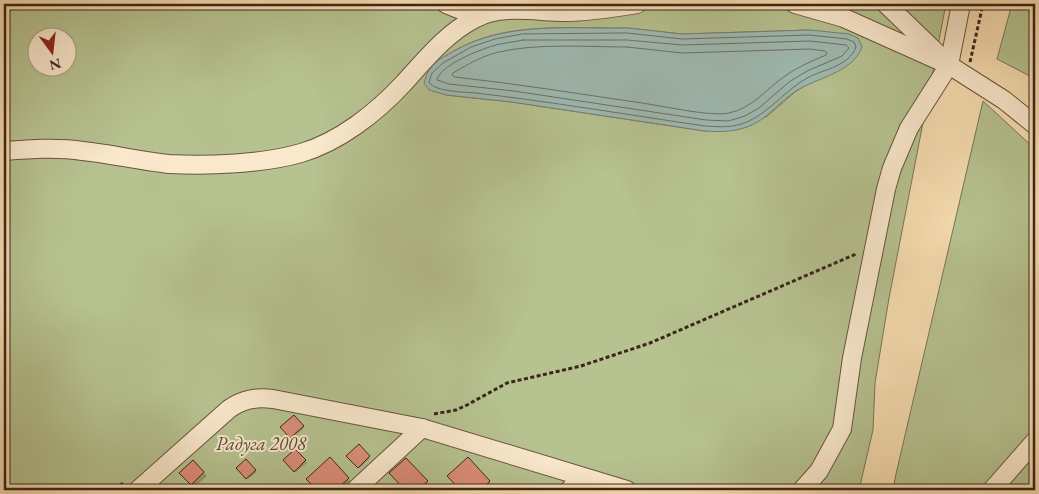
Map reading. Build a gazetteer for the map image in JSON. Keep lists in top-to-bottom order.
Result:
{
  "parks": ["Радуга 2008"],
  "north": "bottom"
}
